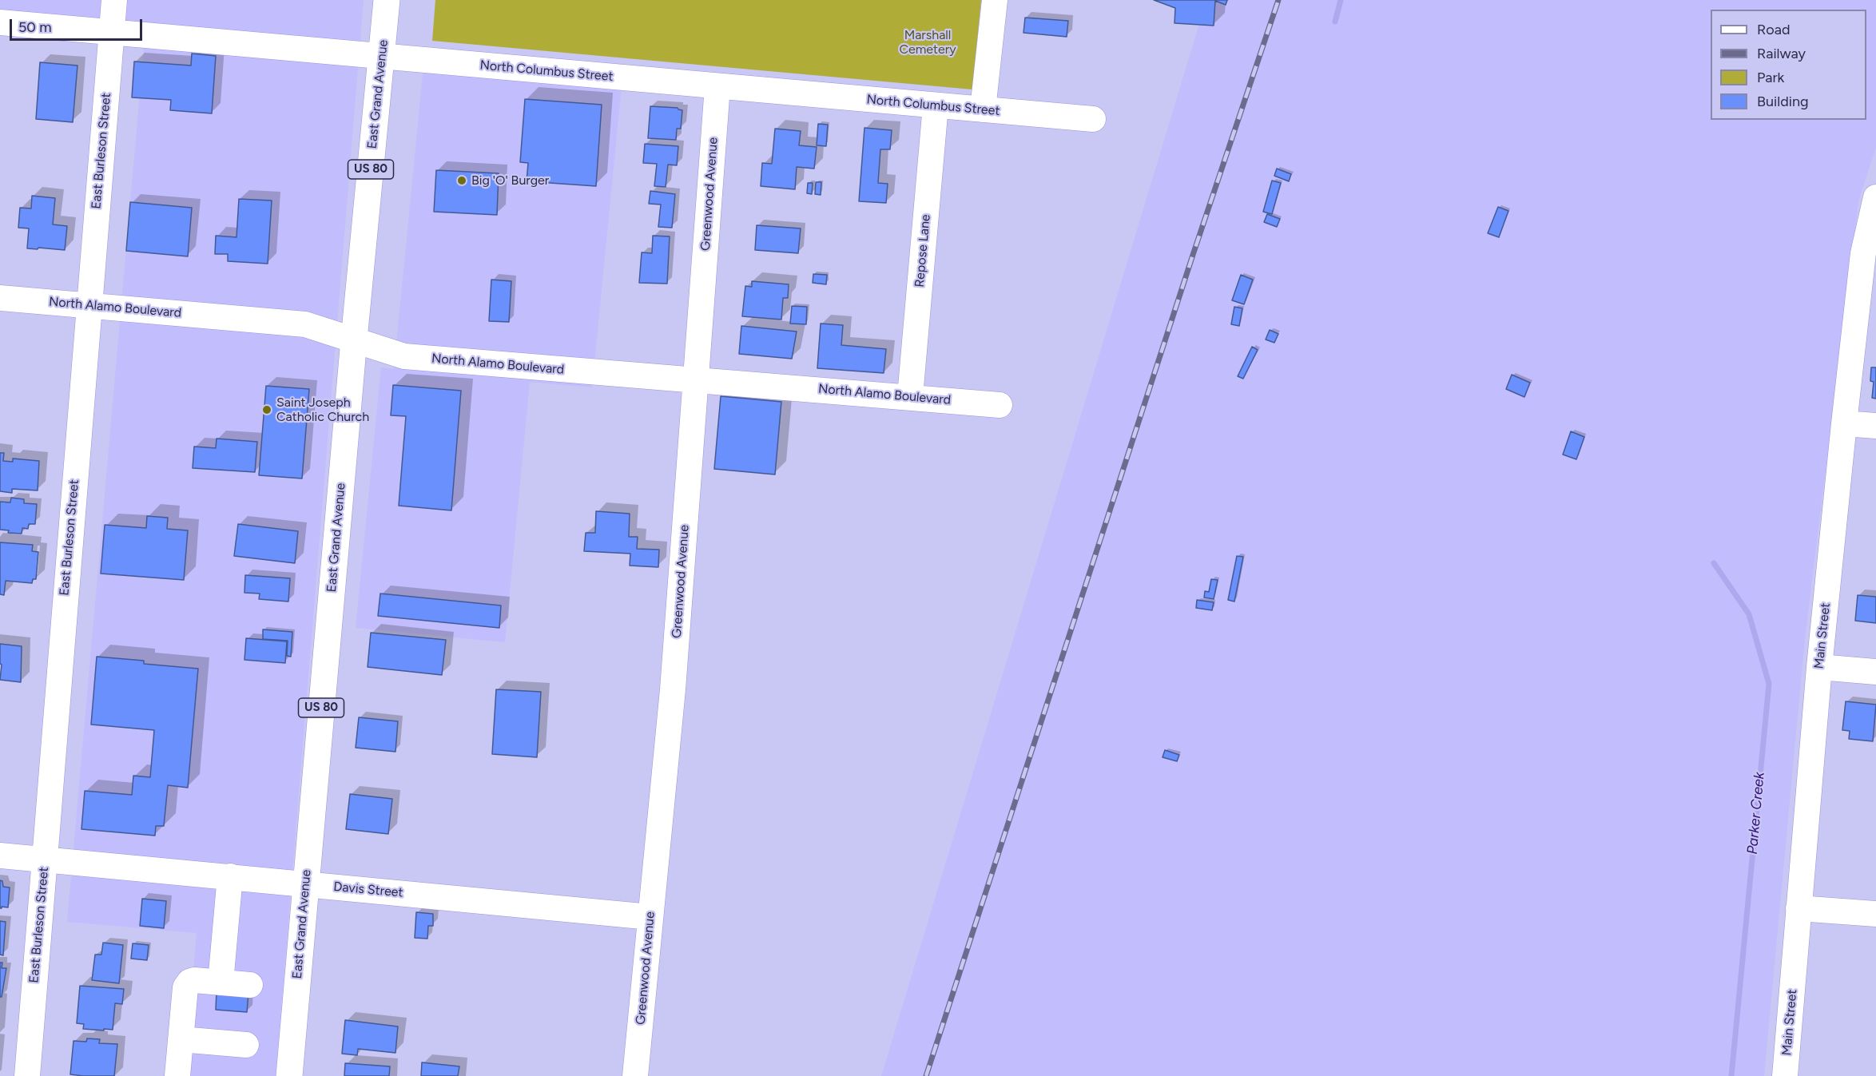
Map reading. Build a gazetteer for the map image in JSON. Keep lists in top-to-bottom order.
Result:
{
  "streets": {
    "highway": ["East Grand Avenue", "US 80"],
    "street": [
      "North Columbus Street",
      "East Burleson Street",
      "Greenwood Avenue",
      "Repose Lane",
      "North Alamo Boulevard",
      "Main Street",
      "Davis Street"
    ]
  },
  "crossings": [
    ["North Columbus Street", "East Grand Avenue"],
    ["North Columbus Street", "East Burleson Street"],
    ["North Columbus Street", "Greenwood Avenue"],
    ["North Columbus Street", "Repose Lane"],
    ["East Grand Avenue", "North Alamo Boulevard"],
    ["East Grand Avenue", "Davis Street"],
    ["East Burleson Street", "North Alamo Boulevard"],
    ["East Burleson Street", "Davis Street"],
    ["Greenwood Avenue", "North Alamo Boulevard"],
    ["Greenwood Avenue", "Davis Street"],
    ["Repose Lane", "North Alamo Boulevard"]
  ],
  "water": ["Parker Creek"],
  "parks": ["Marshall Cemetery"],
  "places": ["Big 'O' Burger", "Saint Joseph Catholic Church"],
  "legend": [
    "Road",
    "Railway",
    "Park",
    "Building"
  ],
  "scale_bar": "50 m"
}
